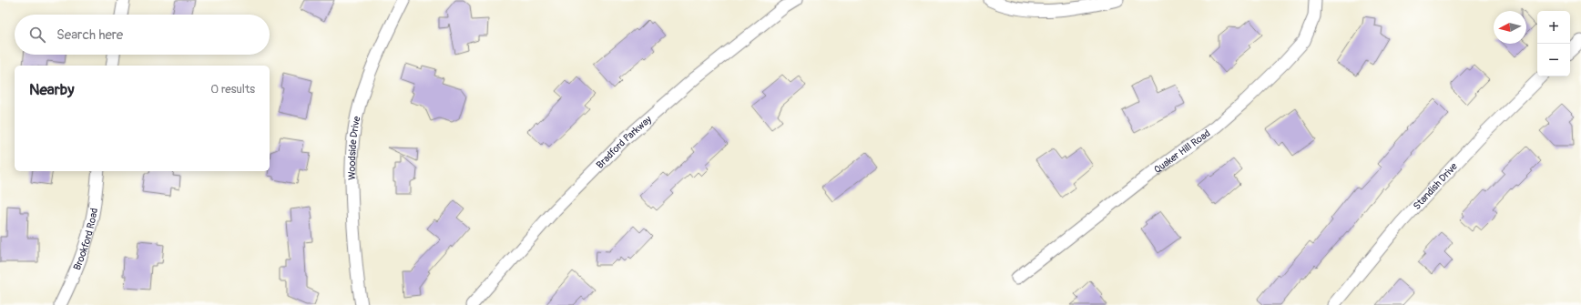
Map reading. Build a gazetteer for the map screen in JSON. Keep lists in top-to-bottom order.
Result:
{
  "streets": {
    "street": [
      "Bradford Parkway",
      "Woodside Drive",
      "Quaker Hill Road",
      "Standish Drive",
      "Brookford Road"
    ]
  },
  "north": "left",
  "page": {
    "map_buttons": ["+", "−"],
    "search": "Search here",
    "heading": ["Nearby", "0 results"]
  }
}
